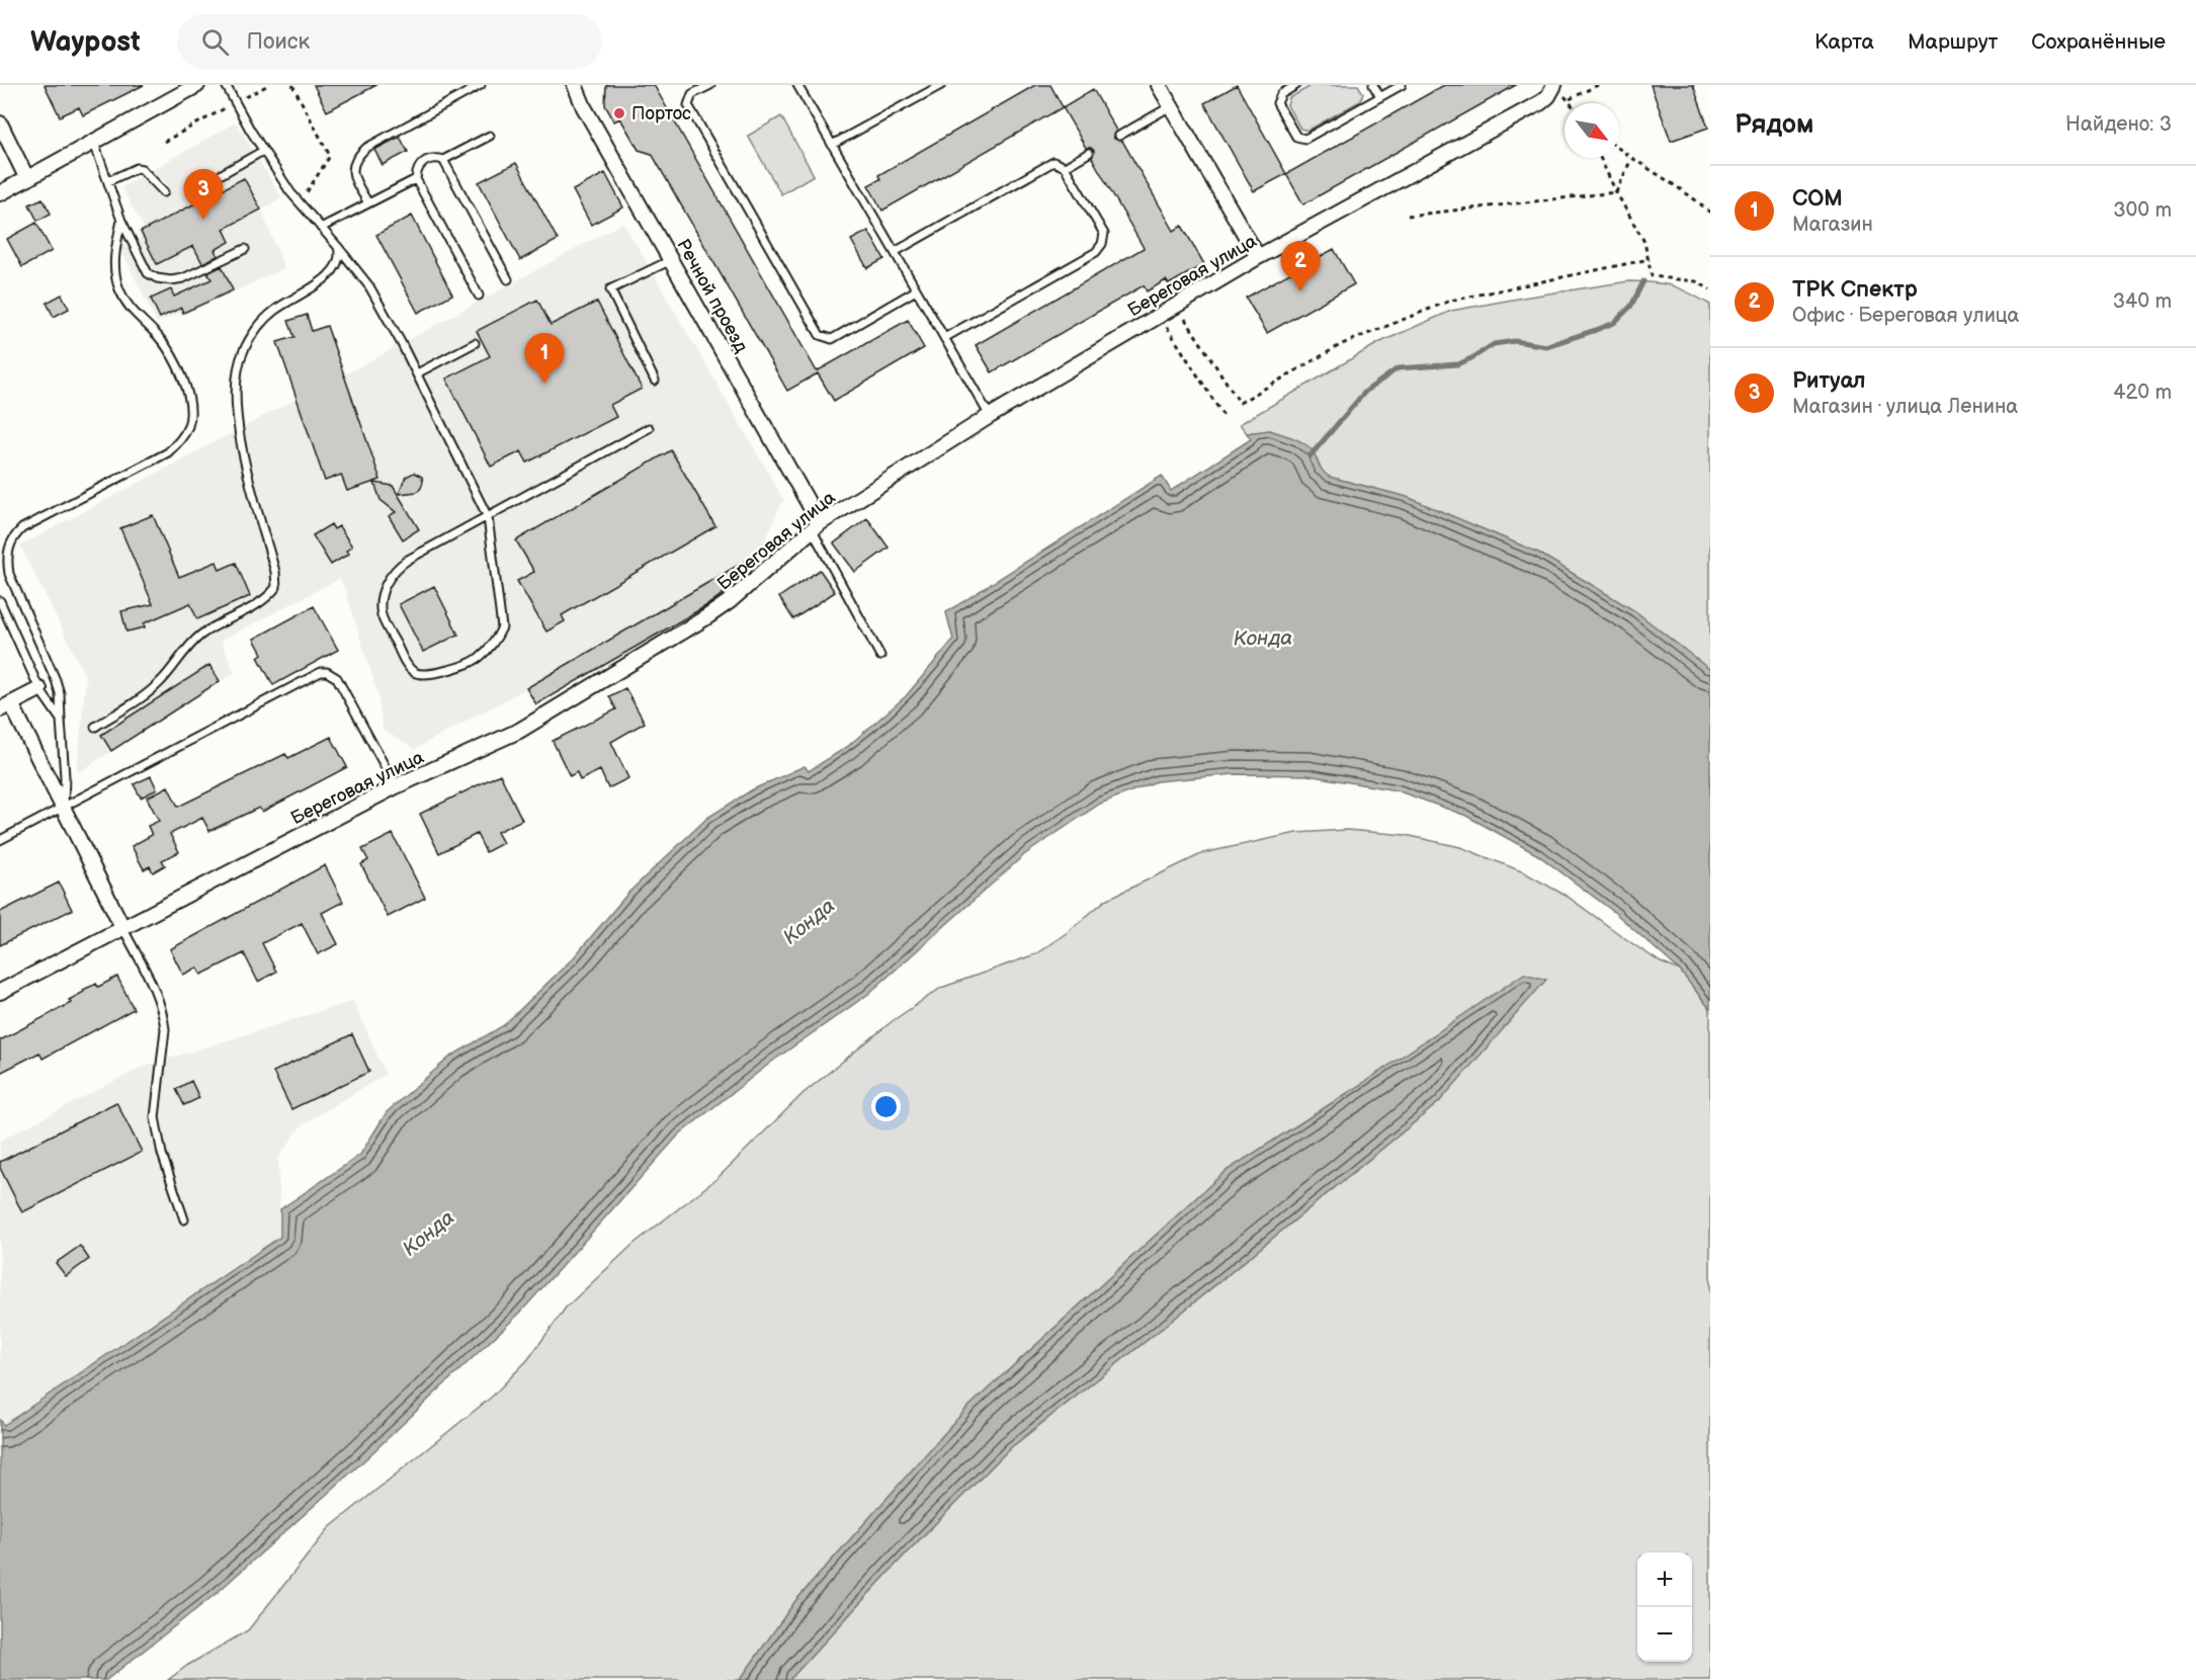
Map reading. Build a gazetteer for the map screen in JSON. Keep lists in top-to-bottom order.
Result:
{
  "streets": {
    "street": ["Береговая улица", "Речной проезд"]
  },
  "crossings": [
    ["Береговая улица", "Речной проезд"]
  ],
  "water": ["Конда"],
  "places": ["Портос"],
  "north": "bottom right",
  "page": {
    "header": "Waypost",
    "search": "Поиск",
    "nav": ["Карта", "Маршрут", "Сохранённые"],
    "heading": ["Рядом", "Найдено: 3"],
    "list": [
      {
        "mark": "1",
        "name": "СОМ",
        "note": "Магазин",
        "value": "300 m"
      },
      {
        "mark": "2",
        "name": "ТРК Спектр",
        "note": "Офис · Береговая улица",
        "value": "340 m"
      },
      {
        "mark": "3",
        "name": "Ритуал",
        "note": "Магазин · улица Ленина",
        "value": "420 m"
      }
    ],
    "pins": ["3", "2", "1"],
    "map_buttons": ["+", "−"]
  }
}
